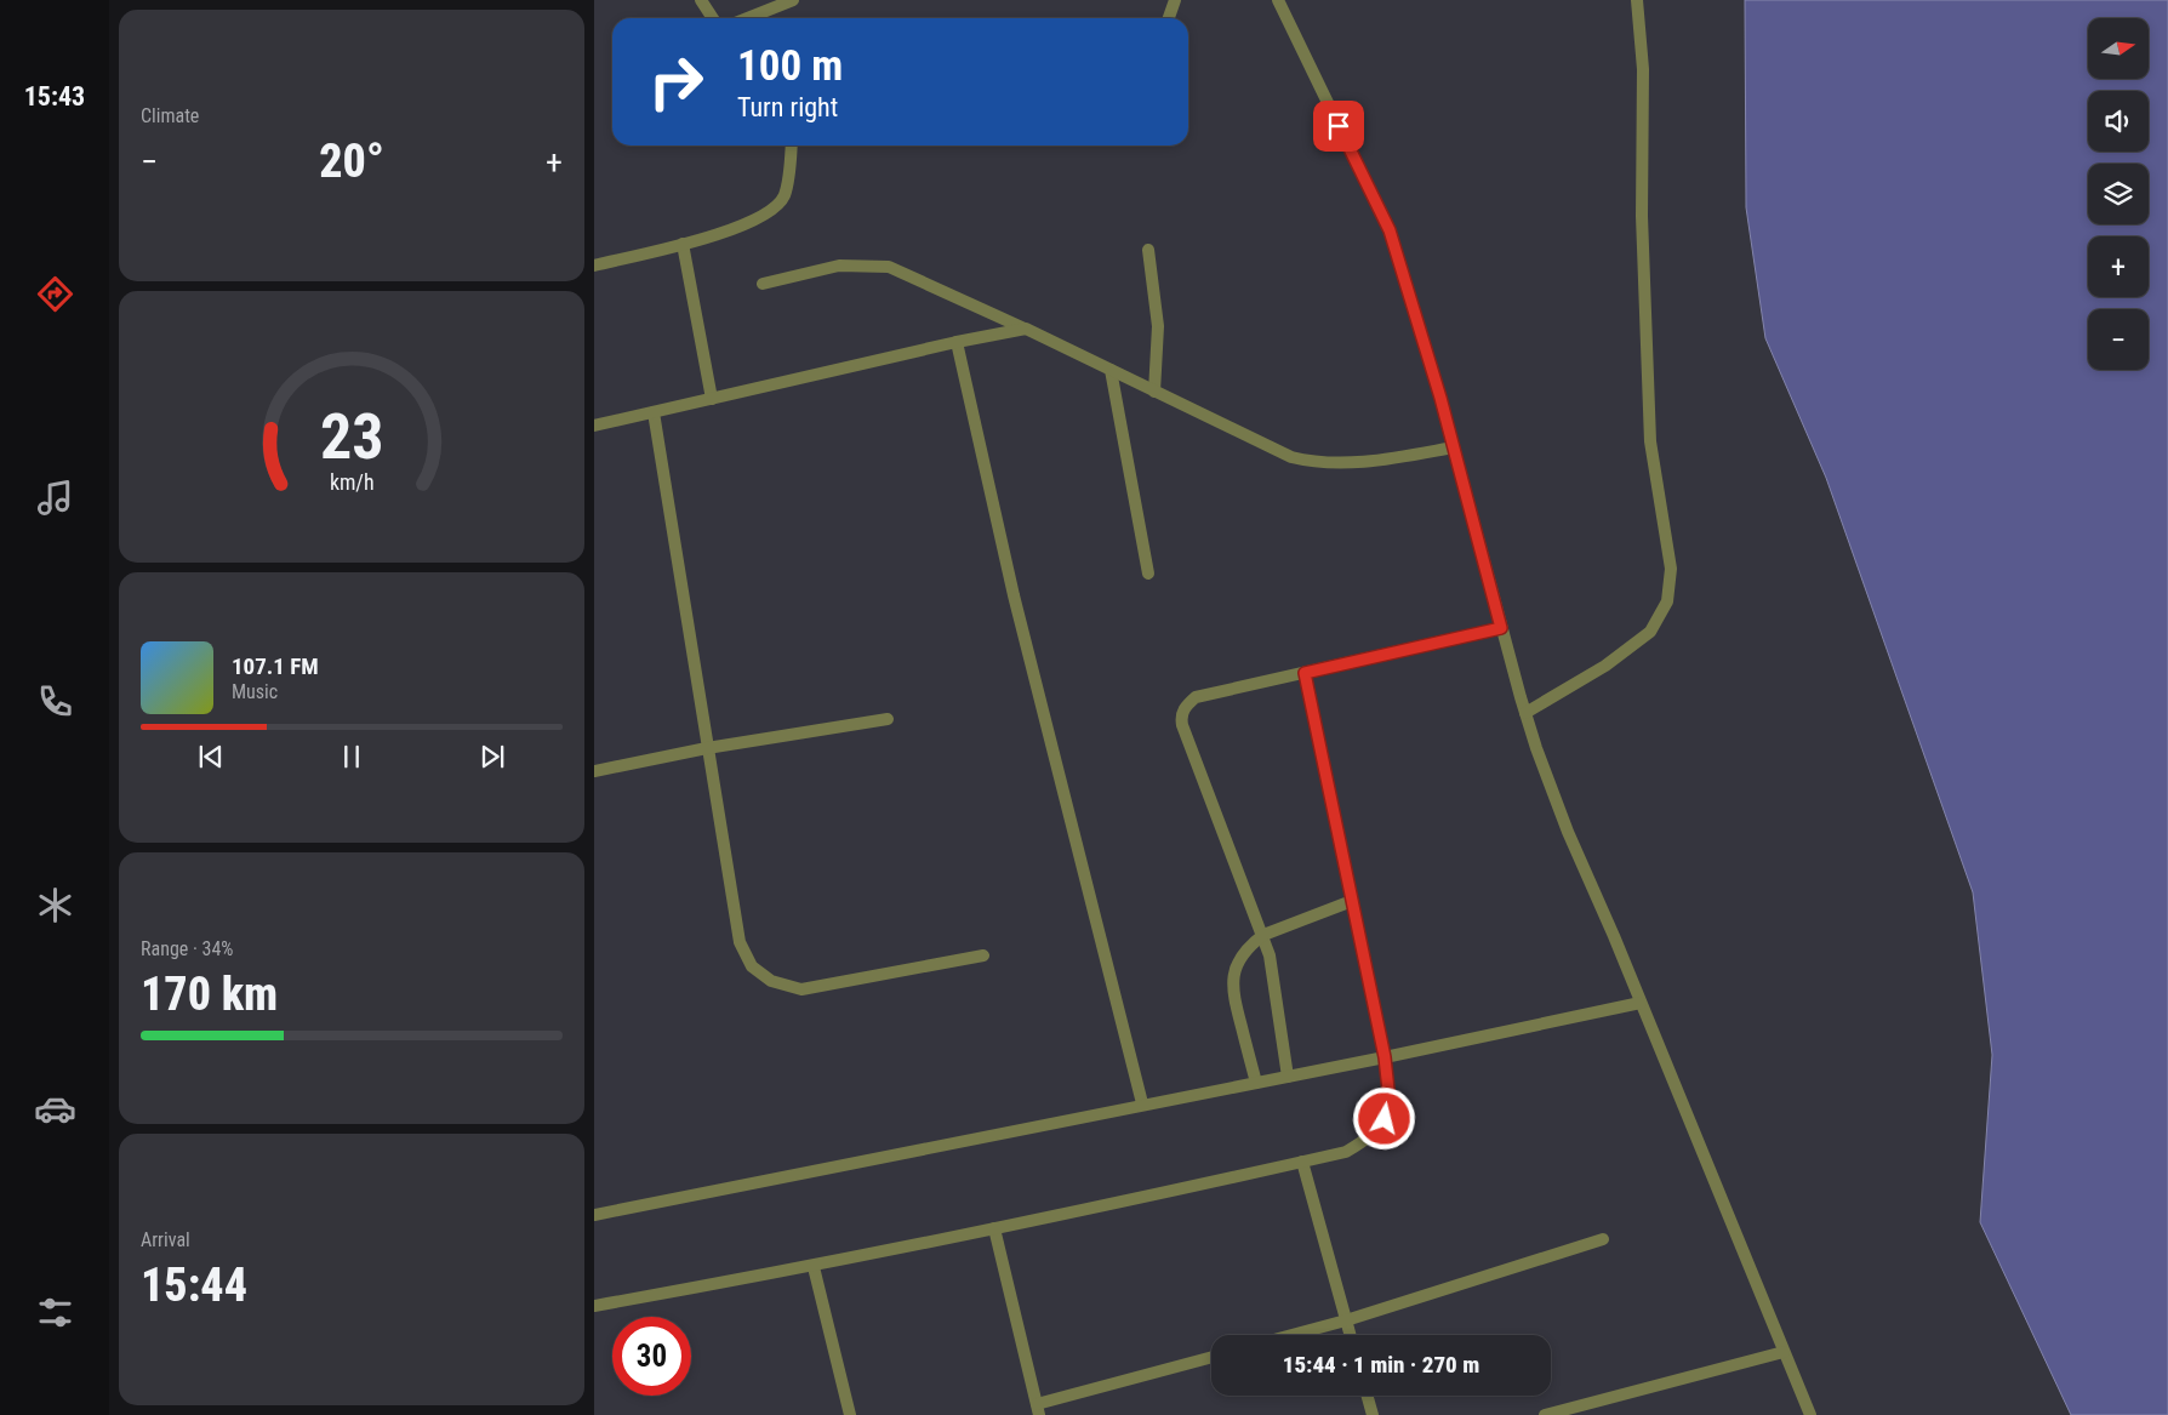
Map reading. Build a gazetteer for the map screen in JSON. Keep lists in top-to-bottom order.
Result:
{
  "north": "right",
  "page": {
    "tabs": "15:43",
    "tile": [
      "Climate",
      ["Range · 34%", "170 km"],
      ["Arrival", "15:44"]
    ],
    "map_buttons": ["+", "−"],
    "turn": ["100 m", "Turn right"],
    "heat": ["−", "20°", "+"],
    "song": ["107.1 FM", "Music"],
    "limit": "30",
    "trip": "15:44 · 1 min · 270 m",
    "gauge": ["23", "km/h"]
  }
}
